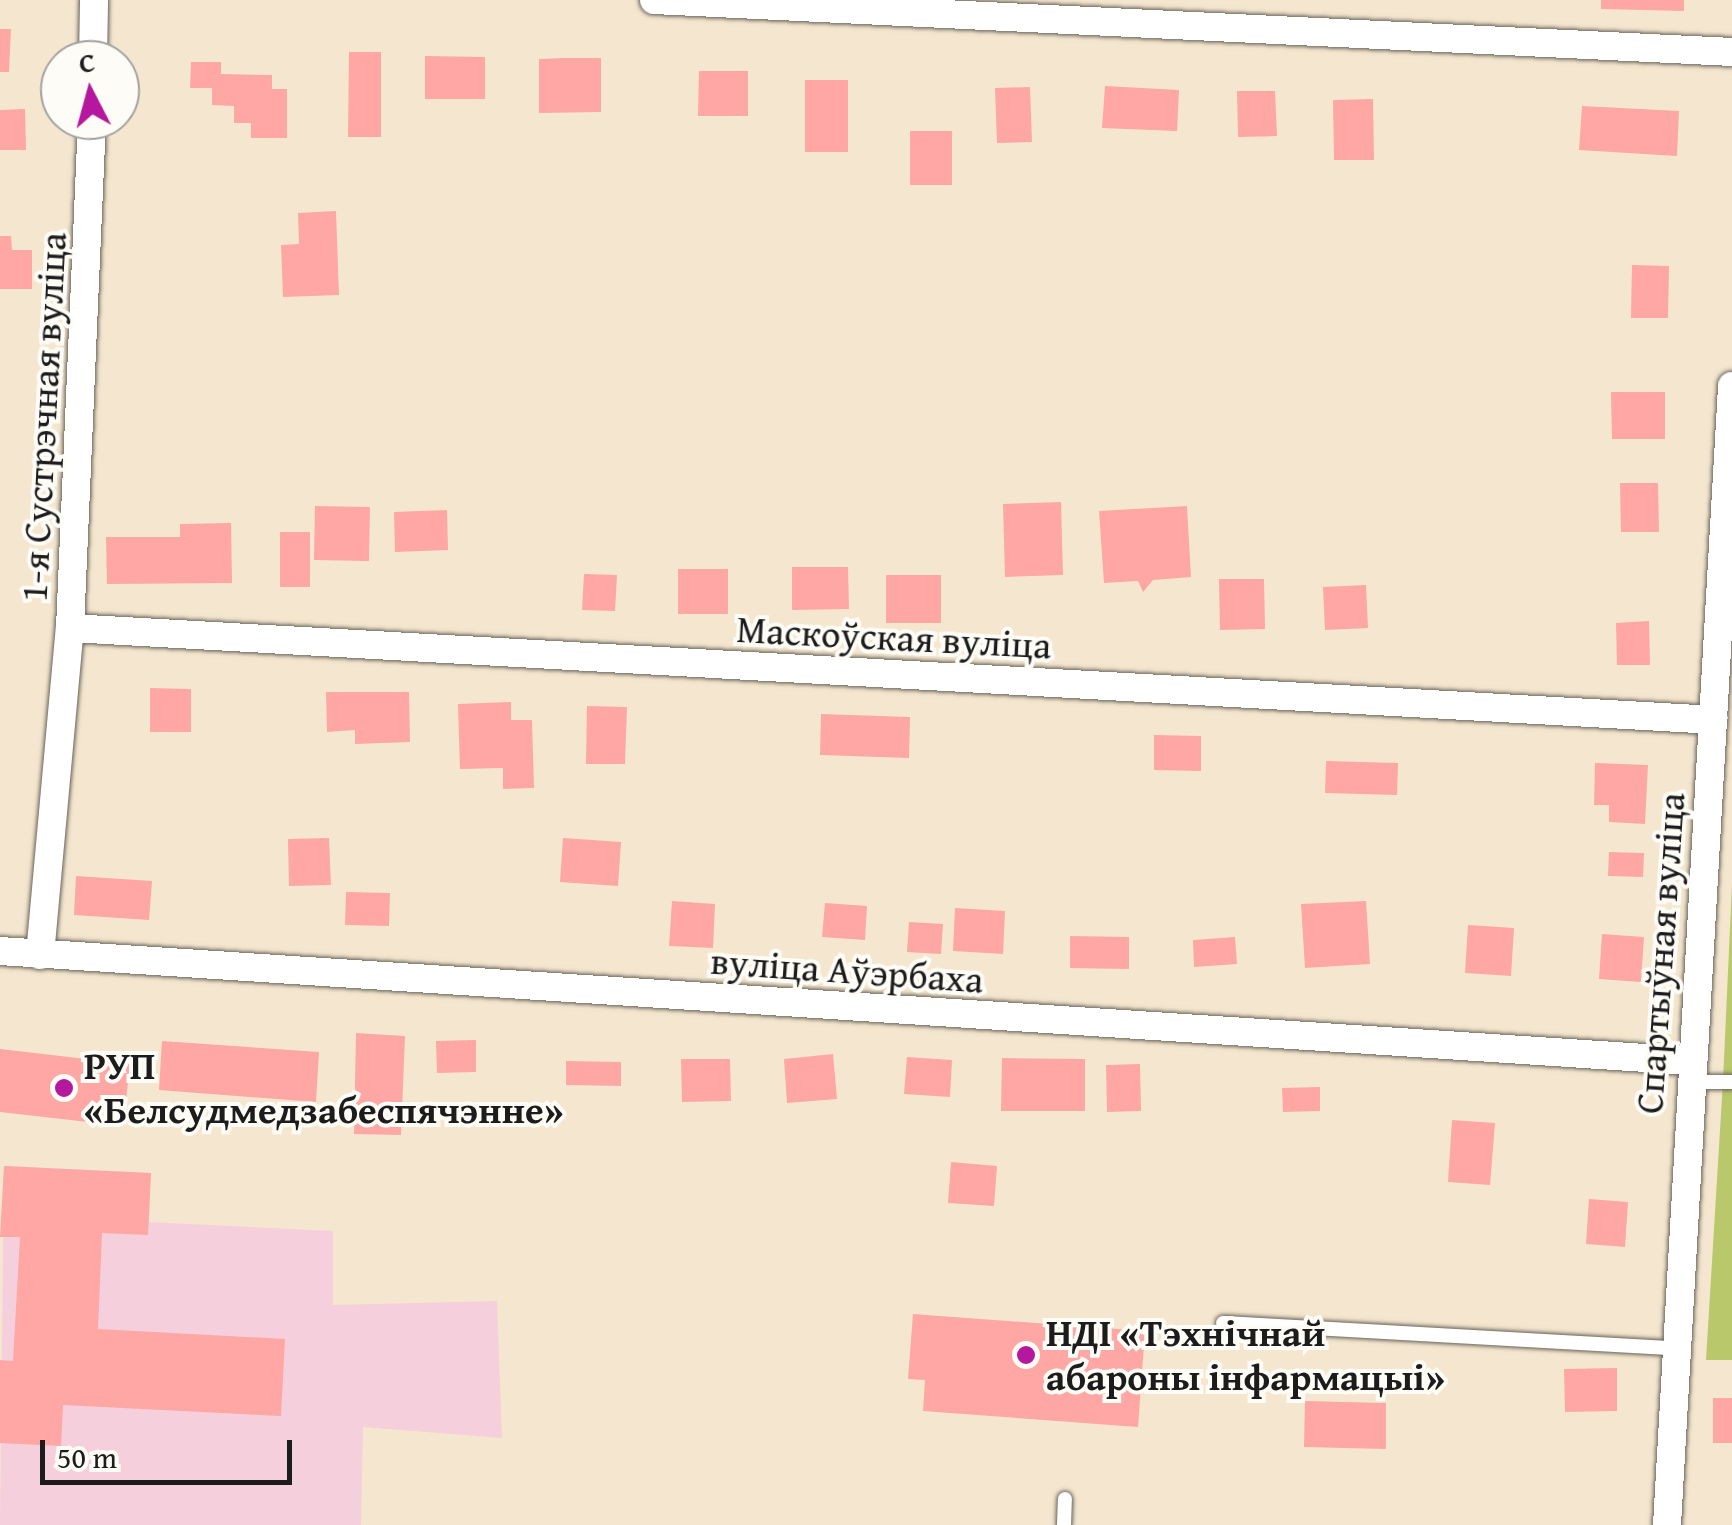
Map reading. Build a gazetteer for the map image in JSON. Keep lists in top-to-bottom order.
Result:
{
  "streets": {
    "street": [
      "1-я Сустрэчная вуліца",
      "Маскоўская вуліца",
      "Спартыўная вуліца",
      "вуліца Аўэрбаха"
    ]
  },
  "crossings": [
    ["1-я Сустрэчная вуліца", "Маскоўская вуліца"],
    ["1-я Сустрэчная вуліца", "вуліца Аўэрбаха"],
    ["Маскоўская вуліца", "Спартыўная вуліца"],
    ["Спартыўная вуліца", "вуліца Аўэрбаха"]
  ],
  "places": ["РУП «Белсудмедзабеспячэнне»", "НДІ «Тэхнічнай абароны інфармацыі»"],
  "scale_bar": "50 m",
  "north": "top"
}
